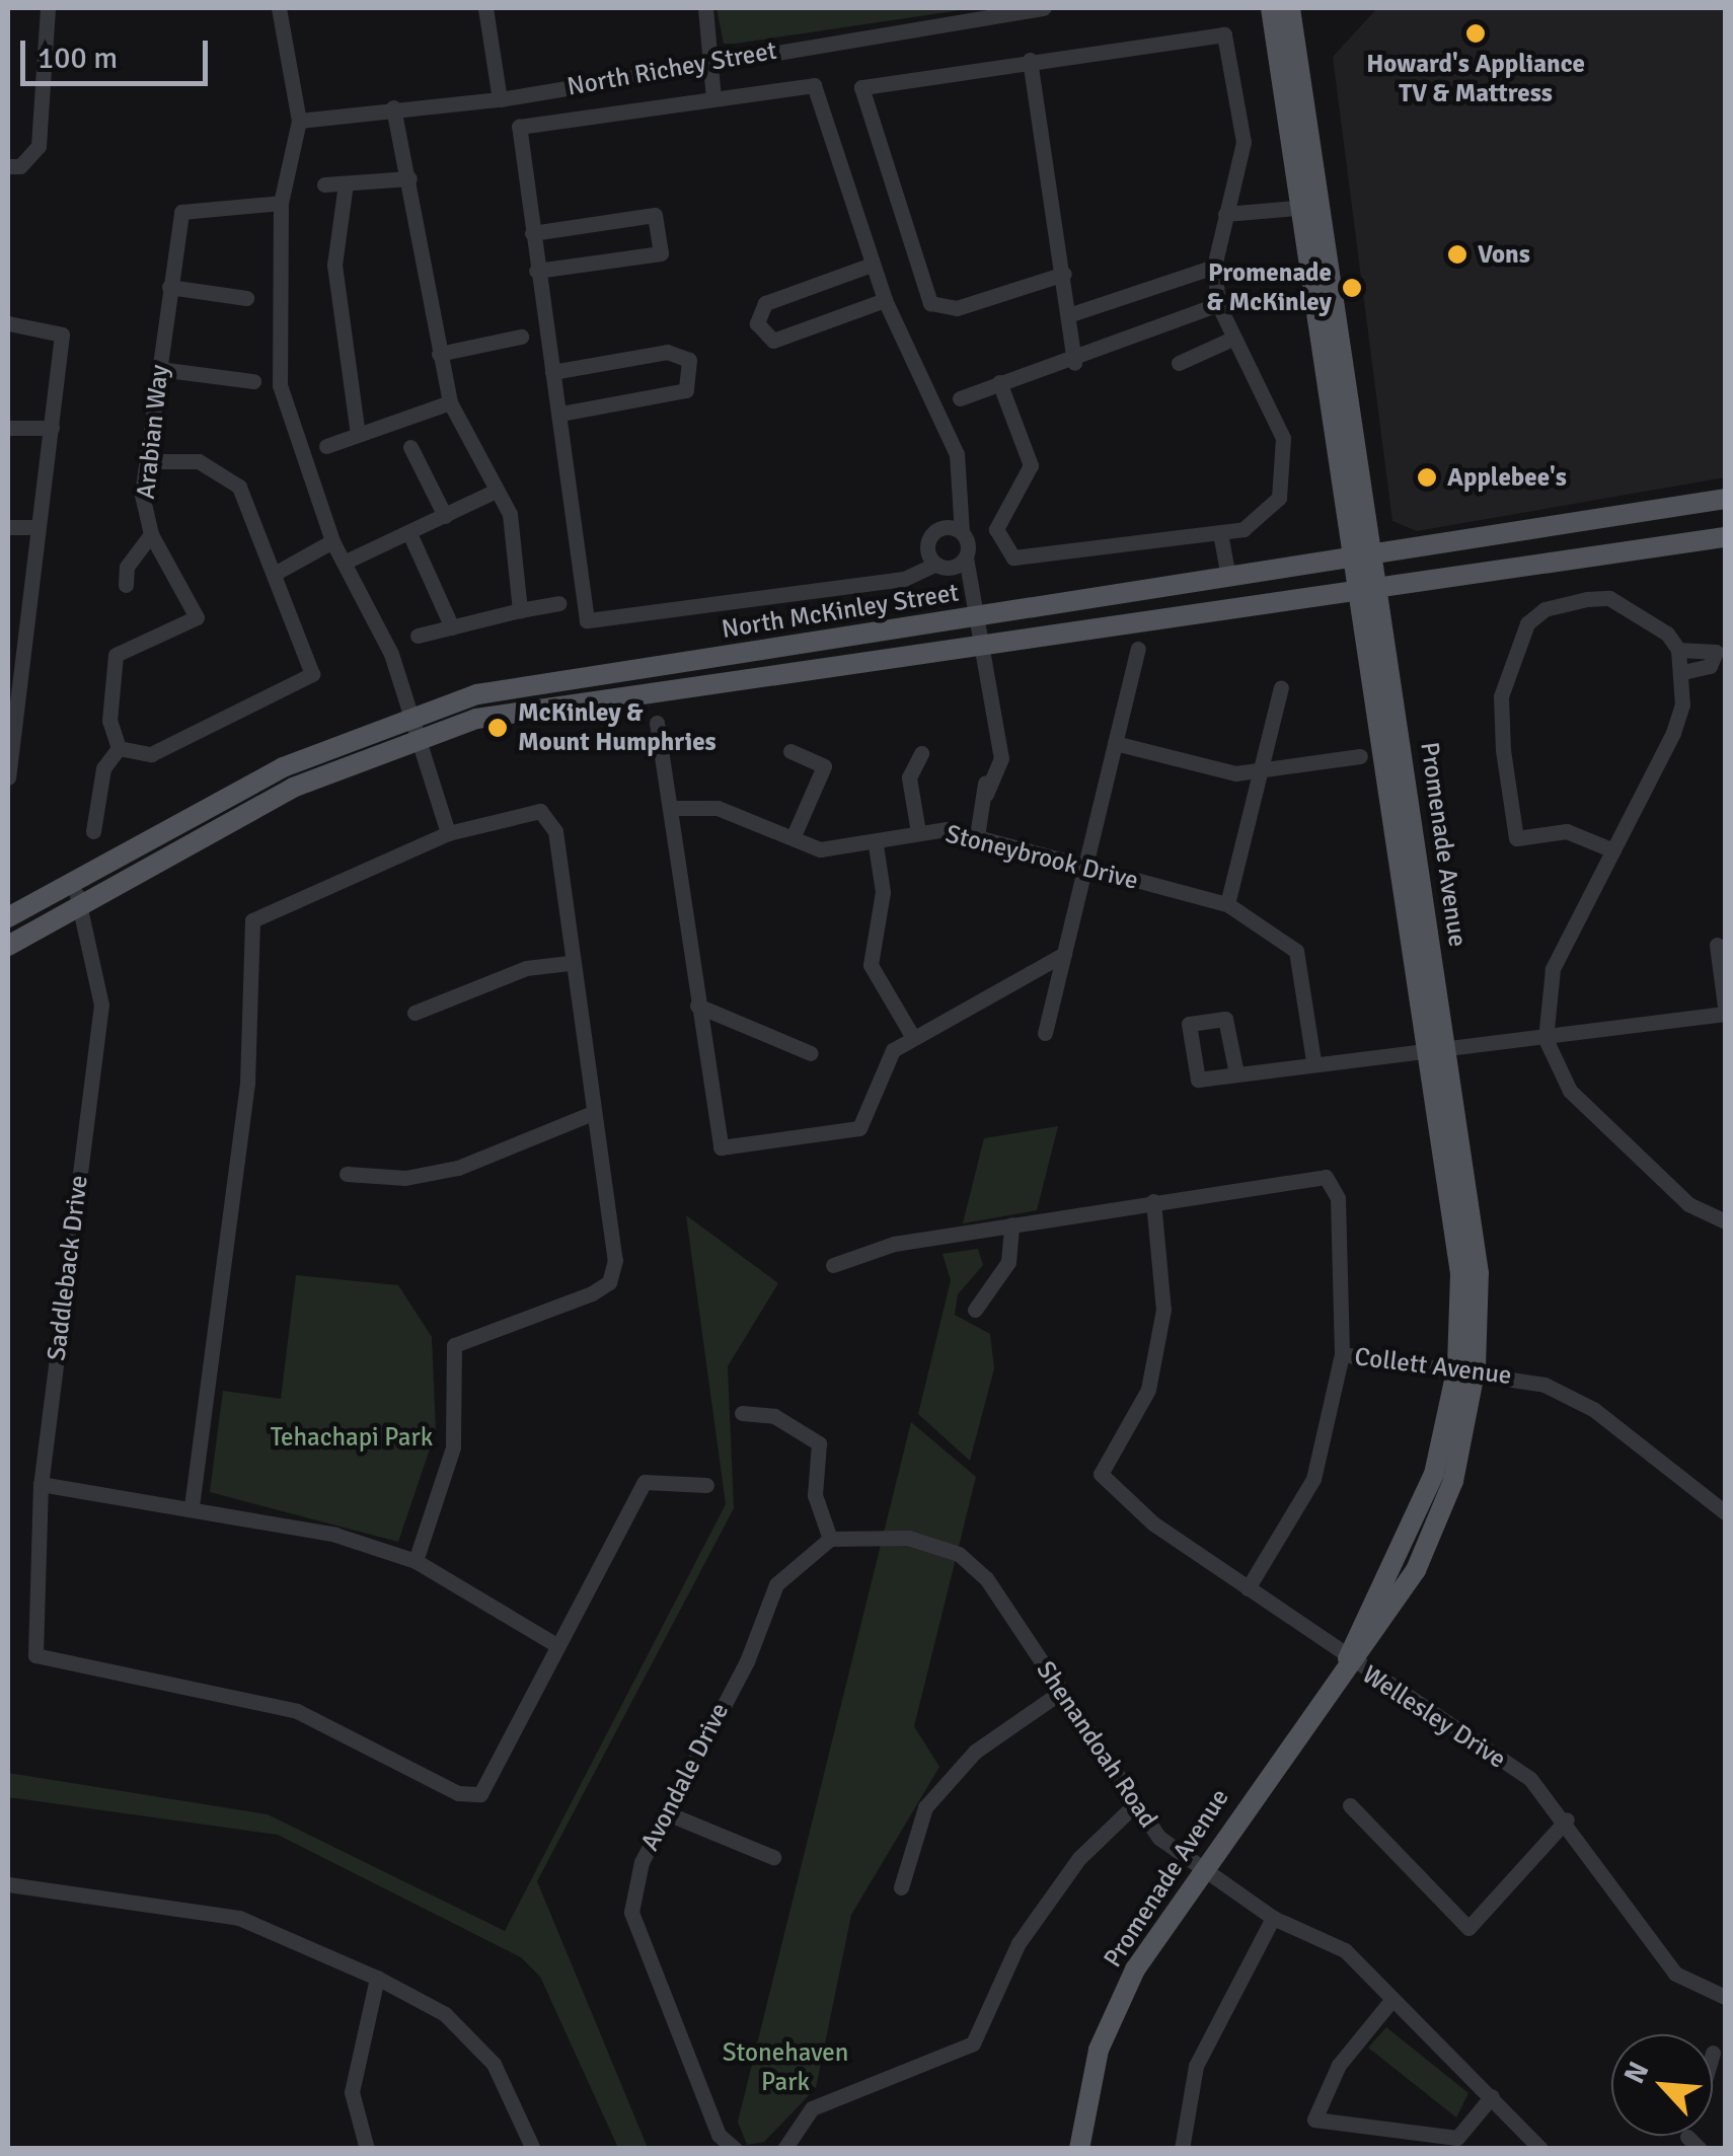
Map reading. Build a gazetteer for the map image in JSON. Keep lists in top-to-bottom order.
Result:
{
  "streets": {
    "main road": ["North McKinley Street", "Promenade Avenue"],
    "street": [
      "North Richey Street",
      "Arabian Way",
      "Stoneybrook Drive",
      "Saddleback Drive",
      "Collett Avenue",
      "Wellesley Drive",
      "Shenandoah Road",
      "Avondale Drive"
    ]
  },
  "crossings": [
    ["North McKinley Street", "Promenade Avenue"],
    ["North McKinley Street", "Saddleback Drive"],
    ["Promenade Avenue", "Collett Avenue"],
    ["Promenade Avenue", "Wellesley Drive"],
    ["Promenade Avenue", "Shenandoah Road"],
    ["Shenandoah Road", "Avondale Drive"]
  ],
  "parks": ["Tehachapi Park", "Stonehaven Park"],
  "places": [
    "Howard's Appliance TV & Mattress",
    "Vons",
    "Promenade & McKinley",
    "Applebee's",
    "McKinley & Mount Humphries"
  ],
  "scale_bar": "100 m",
  "north": "top left"
}
